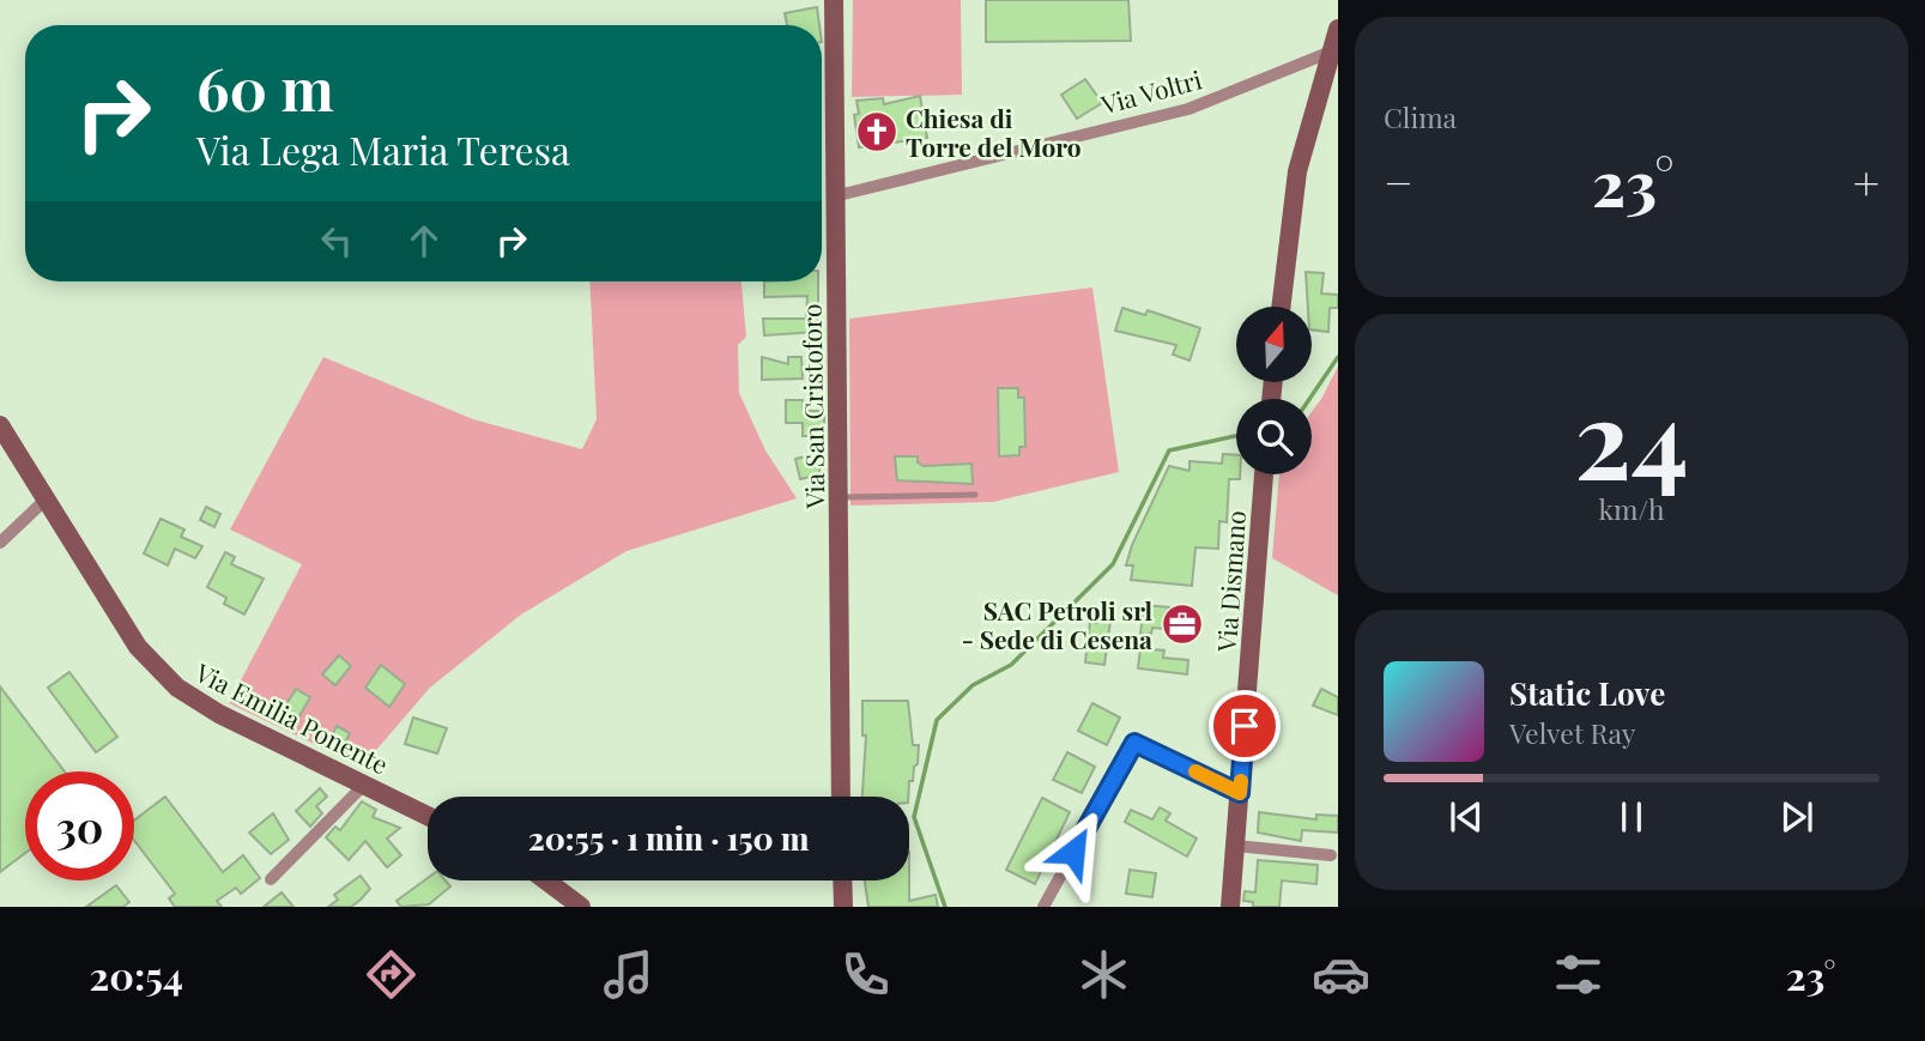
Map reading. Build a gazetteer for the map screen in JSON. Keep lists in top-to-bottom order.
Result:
{
  "streets": {
    "main road": ["Via San Cristoforo", "Via Dismano", "Via Emilia Ponente"],
    "street": ["Via Voltri"]
  },
  "crossings": [
    ["Via Voltri", "Via San Cristoforo"]
  ],
  "places": {
    "church": ["Chiesa di Torre del Moro"],
    "office": ["SAC Petroli srl - Sede di Cesena"]
  },
  "north": "top",
  "page": {
    "tile": [
      "Clima",
      ["24", "km/h"]
    ],
    "turn": ["60 m", "Via Lega Maria Teresa"],
    "heat": ["−", "23°", "+"],
    "song": ["Static Love", "Velvet Ray"],
    "limit": "30",
    "trip": "20:55 · 1 min · 150 m",
    "tabs": ["20:54", "23°"]
  }
}
